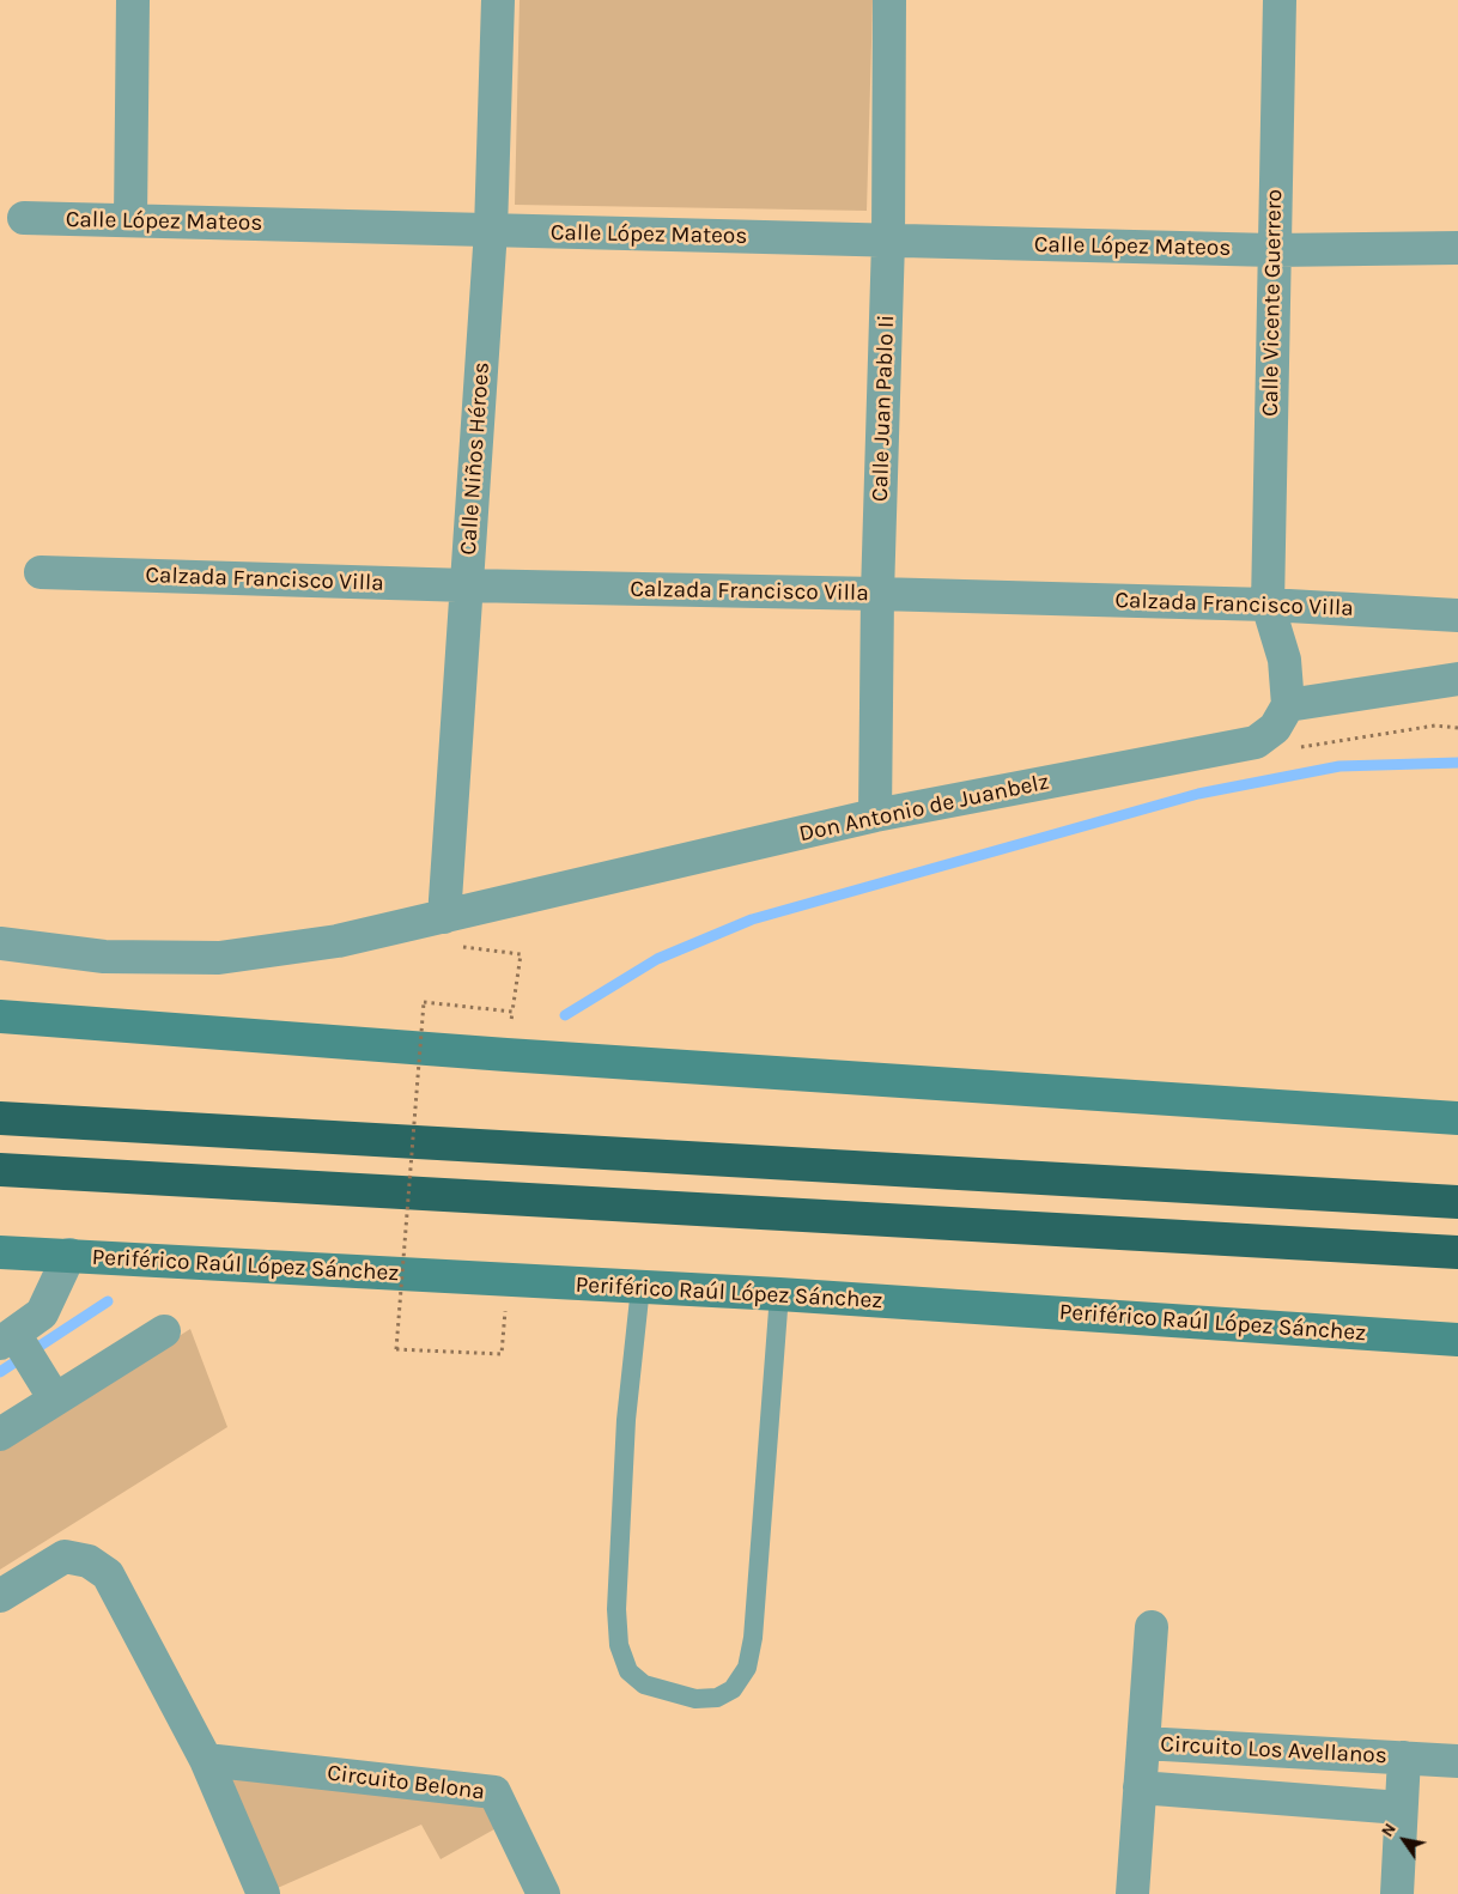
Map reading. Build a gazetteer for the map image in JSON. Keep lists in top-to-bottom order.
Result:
{
  "streets": {
    "main road": ["Periférico Raúl López Sánchez"],
    "street": [
      "Calle López Mateos",
      "Calle Vicente Guerrero",
      "Calle Juan Pablo Ii",
      "Calle Niños Héroes",
      "Calzada Francisco Villa",
      "Don Antonio de Juanbelz",
      "Circuito Los Avellanos",
      "Circuito Belona"
    ]
  },
  "crossings": [
    ["Calle López Mateos", "Calle Vicente Guerrero"],
    ["Calle López Mateos", "Calle Juan Pablo Ii"],
    ["Calle López Mateos", "Calle Niños Héroes"],
    ["Calle Vicente Guerrero", "Calzada Francisco Villa"],
    ["Calle Juan Pablo Ii", "Calzada Francisco Villa"],
    ["Calle Juan Pablo Ii", "Don Antonio de Juanbelz"],
    ["Calle Niños Héroes", "Calzada Francisco Villa"],
    ["Calle Niños Héroes", "Don Antonio de Juanbelz"]
  ],
  "north": "top left"
}
